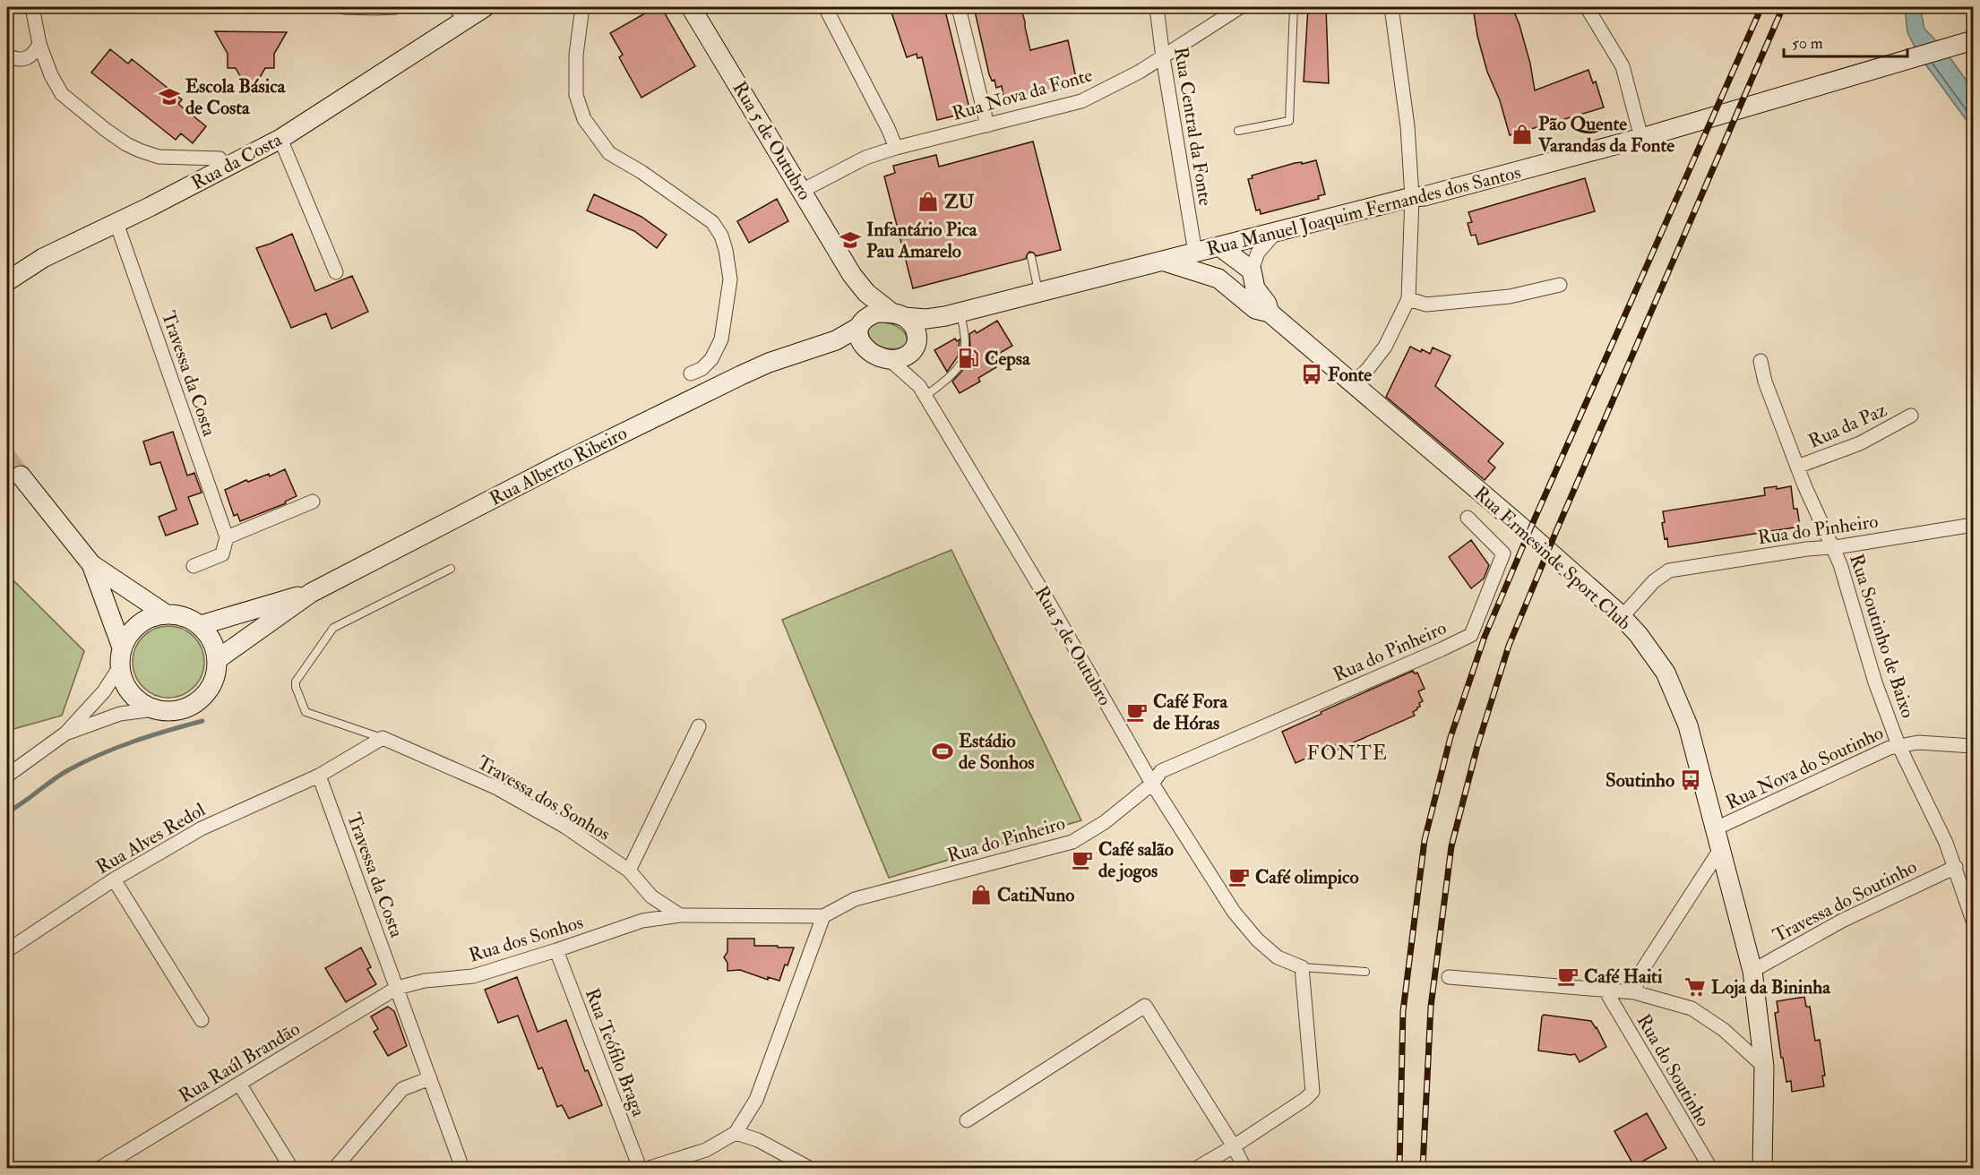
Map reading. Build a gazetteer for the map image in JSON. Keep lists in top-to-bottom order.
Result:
{
  "streets": {
    "main road": [
      "Rua 5 de Outubro",
      "Rua da Costa",
      "Rua Manuel Joaquim Fernandes dos Santos",
      "Rua Alberto Ribeiro",
      "Rua Ermesinde Sport Club"
    ],
    "street": [
      "Rua Nova da Fonte",
      "Rua Central da Fonte",
      "Travessa da Costa",
      "Rua da Paz",
      "Rua do Pinheiro",
      "Rua Soutinho de Baixo",
      "Rua Nova do Soutinho",
      "Travessa dos Sonhos",
      "Rua Alves Redol",
      "Travessa do Soutinho",
      "Rua dos Sonhos",
      "Rua Teófilo Braga",
      "Rua Raúl Brandão",
      "Rua do Soutinho"
    ]
  },
  "crossings": [
    ["Rua Nova da Fonte", "Rua Central da Fonte"],
    ["Rua Nova da Fonte", "Rua 5 de Outubro"],
    ["Rua Central da Fonte", "Rua Manuel Joaquim Fernandes dos Santos"],
    ["Rua 5 de Outubro", "Rua Manuel Joaquim Fernandes dos Santos"],
    ["Rua 5 de Outubro", "Rua Alberto Ribeiro"],
    ["Rua 5 de Outubro", "Rua do Pinheiro"],
    ["Rua da Costa", "Travessa da Costa"],
    ["Rua Manuel Joaquim Fernandes dos Santos", "Rua Alberto Ribeiro"],
    ["Rua Manuel Joaquim Fernandes dos Santos", "Rua Ermesinde Sport Club"],
    ["Travessa da Costa", "Rua Alves Redol"],
    ["Travessa da Costa", "Rua dos Sonhos"],
    ["Travessa da Costa", "Rua Raúl Brandão"],
    ["Rua da Paz", "Rua Soutinho de Baixo"],
    ["Rua do Pinheiro", "Rua Ermesinde Sport Club"],
    ["Rua do Pinheiro", "Rua Soutinho de Baixo"],
    ["Rua do Pinheiro", "Rua dos Sonhos"],
    ["Rua Ermesinde Sport Club", "Rua Nova do Soutinho"],
    ["Rua Ermesinde Sport Club", "Travessa do Soutinho"],
    ["Rua Soutinho de Baixo", "Rua Nova do Soutinho"],
    ["Rua Soutinho de Baixo", "Travessa do Soutinho"],
    ["Travessa dos Sonhos", "Rua dos Sonhos"],
    ["Rua dos Sonhos", "Rua Teófilo Braga"],
    ["Rua dos Sonhos", "Rua Raúl Brandão"]
  ],
  "districts": ["FONTE"],
  "places": {
    "school or university": ["Escola Básica de Costa", "Infantário Pica Pau Amarelo"],
    "shop": ["Pão Quente Varandas da Fonte", "ZU", "CatiNuno"],
    "fuel station": ["Cepsa"],
    "bus stop": ["Fonte", "Soutinho"],
    "cafe": [
      "Café Fora de Hóras",
      "Café salão de jogos",
      "Café olimpico",
      "Café Haiti"
    ],
    "sports": ["Estádio de Sonhos"],
    "supermarket": ["Loja da Bininha"]
  },
  "scale_bar": "50 m"
}
